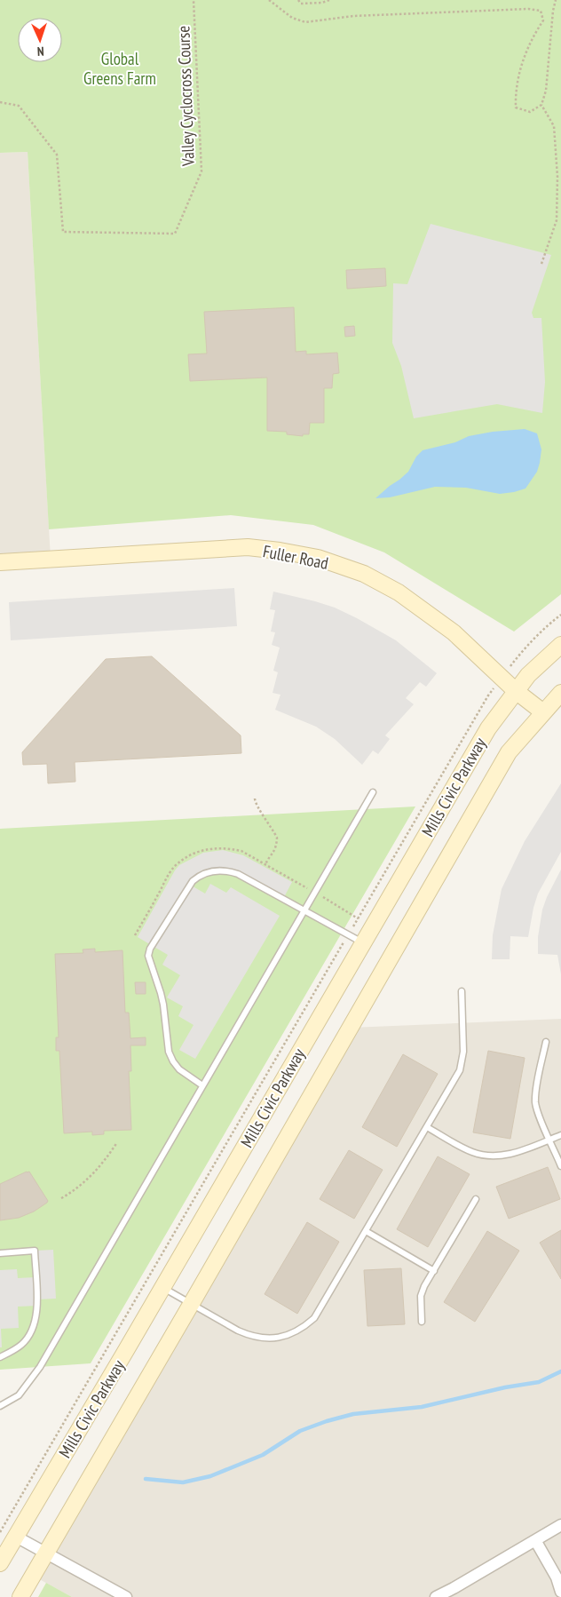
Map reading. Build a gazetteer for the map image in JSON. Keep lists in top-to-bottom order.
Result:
{
  "streets": {
    "main road": ["Fuller Road", "Mills Civic Parkway"],
    "path": ["Valley Cyclocross Course"]
  },
  "crossings": [
    ["Fuller Road", "Mills Civic Parkway"]
  ],
  "parks": ["Global Greens Farm"],
  "north": "bottom"
}
